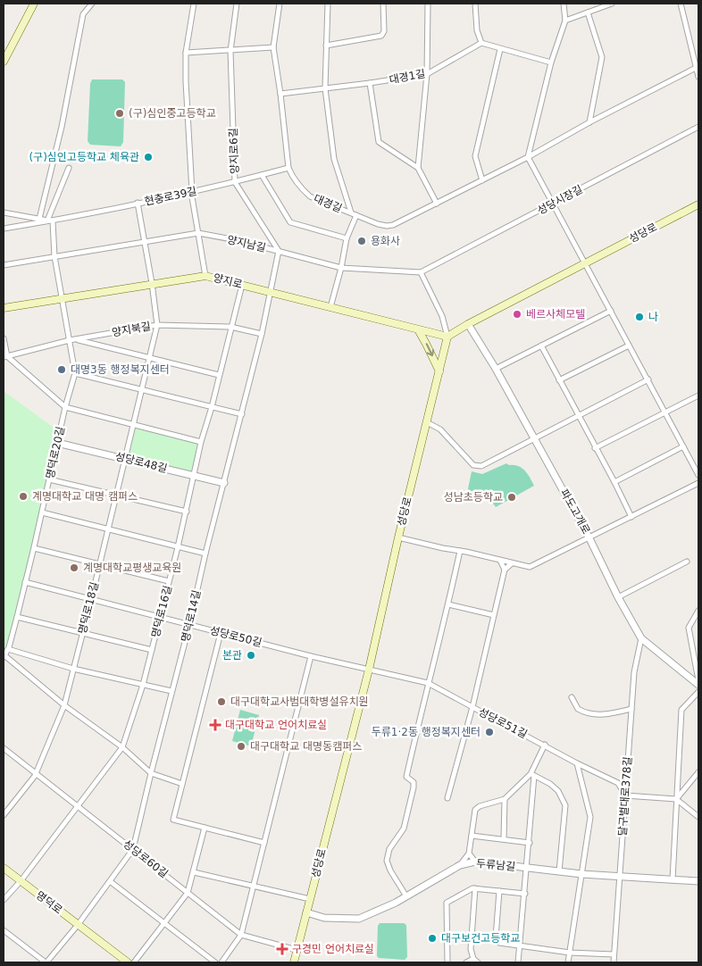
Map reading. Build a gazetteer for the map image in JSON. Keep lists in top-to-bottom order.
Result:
{
  "streets": {
    "main road": ["성당로", "양지로", "명덕로"],
    "street": [
      "대경1길",
      "양지로6길",
      "현충로39길",
      "성당시장길",
      "대경길",
      "양지남길",
      "양지북길",
      "명덕로20길",
      "성당로48길",
      "파도고개로",
      "명덕로18길",
      "명덕로16길",
      "명덕로14길",
      "성당로50길",
      "성당로51길",
      "달구벌대로378길",
      "성당로60길",
      "두류남길"
    ]
  },
  "crossings": [
    ["대경1길", "대경길"],
    ["양지로6길", "현충로39길"],
    ["양지로6길", "양지남길"],
    ["현충로39길", "대경길"],
    ["현충로39길", "명덕로20길"],
    ["현충로39길", "명덕로18길"],
    ["성당시장길", "양지남길"],
    ["성당로", "양지로"],
    ["성당로", "파도고개로"],
    ["성당로", "성당로50길"],
    ["성당로", "성당로51길"],
    ["성당로", "성당로60길"],
    ["성당로", "두류남길"],
    ["양지남길", "명덕로20길"],
    ["양지남길", "명덕로18길"],
    ["양지로", "명덕로20길"],
    ["양지로", "명덕로18길"],
    ["양지로", "명덕로16길"],
    ["양지로", "명덕로14길"],
    ["양지북길", "명덕로20길"],
    ["양지북길", "명덕로18길"],
    ["양지북길", "명덕로16길"],
    ["양지북길", "명덕로14길"],
    ["명덕로20길", "성당로48길"],
    ["명덕로20길", "성당로50길"],
    ["성당로48길", "명덕로18길"],
    ["성당로48길", "명덕로16길"],
    ["성당로48길", "명덕로14길"],
    ["파도고개로", "달구벌대로378길"],
    ["명덕로18길", "성당로50길"],
    ["명덕로18길", "성당로60길"],
    ["명덕로16길", "성당로50길"],
    ["명덕로16길", "성당로60길"],
    ["명덕로16길", "명덕로"],
    ["명덕로14길", "성당로50길"],
    ["명덕로14길", "성당로60길"],
    ["명덕로14길", "명덕로"],
    ["성당로50길", "성당로51길"],
    ["성당로51길", "달구벌대로378길"],
    ["달구벌대로378길", "두류남길"]
  ],
  "places": {
    "other": [
      "(구)심인중고등학교",
      "(구)심인고등학교 체육관",
      "용화사",
      "베르사체모텔",
      "나",
      "대명3동 행정복지센터",
      "계명대학교 대명 캠퍼스",
      "성남초등학교",
      "계명대학교평생교육원",
      "본관",
      "대구대학교사범대학병설유치원",
      "두류1·2동 행정복지센터",
      "대구대학교 대명동캠퍼스",
      "대구보건고등학교"
    ],
    "health": ["대구대학교 언어치료실", "구경민 언어치료실"]
  }
}
